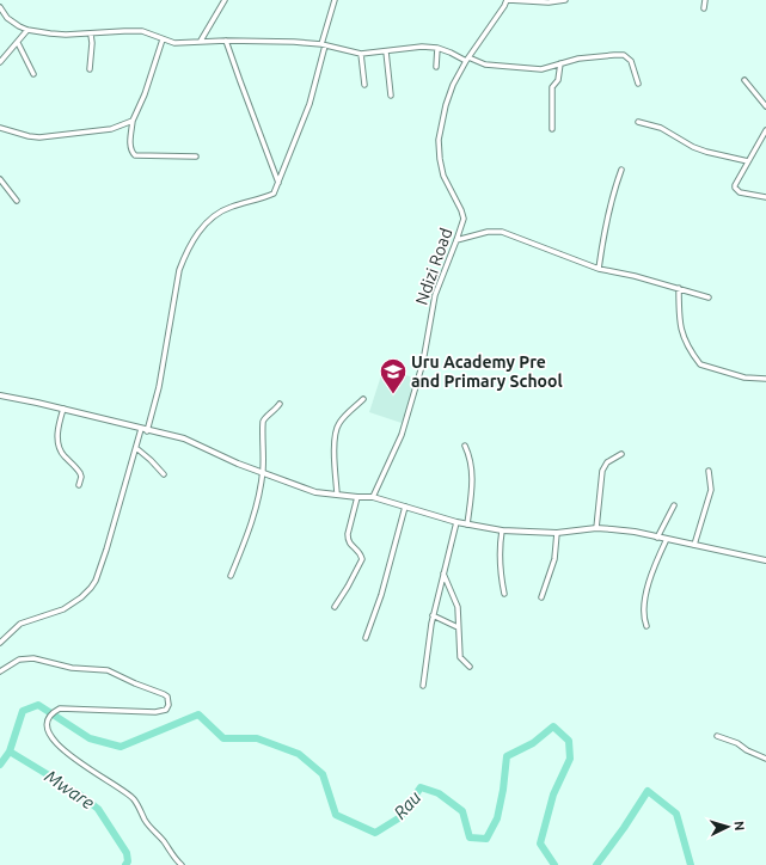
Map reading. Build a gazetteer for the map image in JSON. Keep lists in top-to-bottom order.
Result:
{
  "streets": {
    "street": ["Ndizi Road"]
  },
  "water": ["Mware", "Rau"],
  "places": {
    "school or university": ["Uru Academy Pre and Primary School"]
  },
  "north": "right"
}
